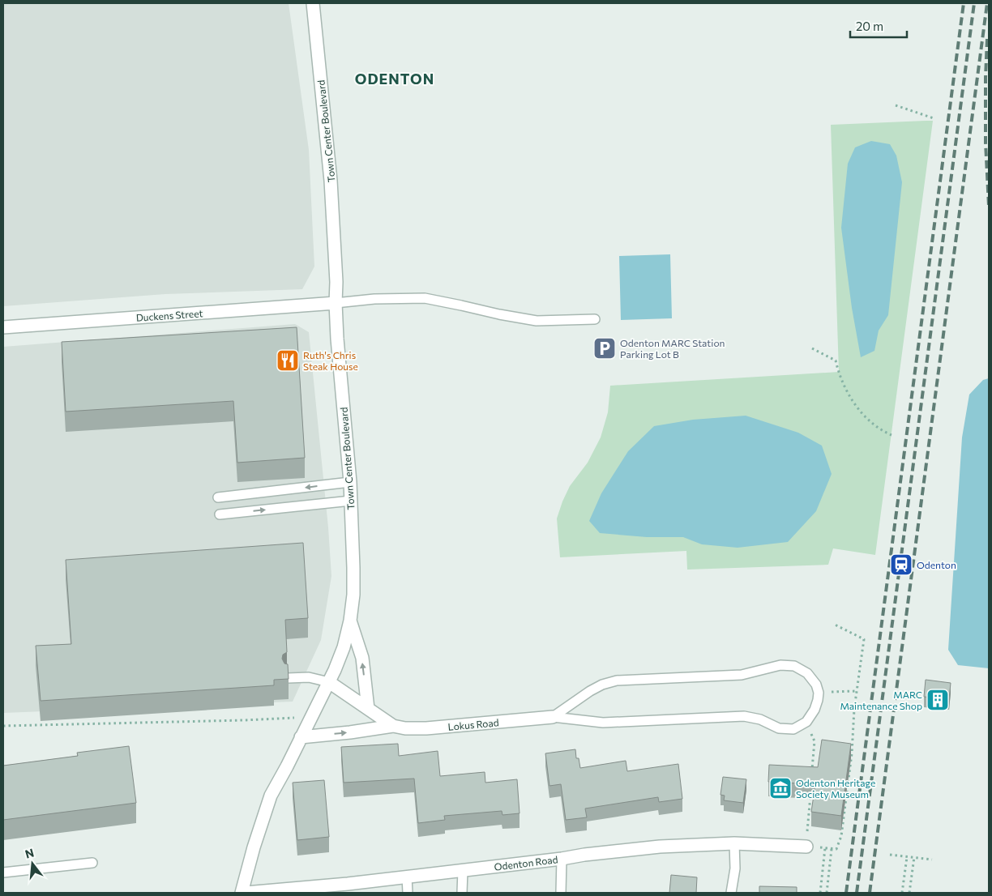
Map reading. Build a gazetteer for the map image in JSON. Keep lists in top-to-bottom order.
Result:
{
  "streets": {
    "street": [
      "Town Center Boulevard",
      "Duckens Street",
      "Lokus Road",
      "Odenton Road"
    ]
  },
  "crossings": [
    ["Town Center Boulevard", "Duckens Street"],
    ["Town Center Boulevard", "Lokus Road"]
  ],
  "districts": ["ODENTON"],
  "places": {
    "parking": ["Odenton MARC Station Parking Lot B"],
    "restaurant": ["Ruth's Chris Steak House"],
    "station": ["Odenton"],
    "building": ["MARC Maintenance Shop"],
    "museum": ["Odenton Heritage Society Museum"]
  },
  "scale_bar": "20 m",
  "north": "top"
}
